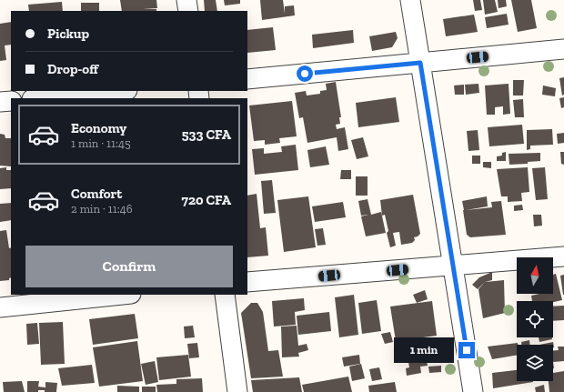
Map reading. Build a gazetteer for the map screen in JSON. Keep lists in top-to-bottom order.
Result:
{
  "north": "top",
  "page": {
    "banner": ["Pickup", "Drop-off"],
    "list": [
      {
        "name": "Economy",
        "note": "1 min · 11:45",
        "value": "533 CFA"
      },
      {
        "name": "Comfort",
        "note": "2 min · 11:46",
        "value": "720 CFA"
      }
    ],
    "buttons": "Confirm",
    "bubble": "1 min"
  }
}
